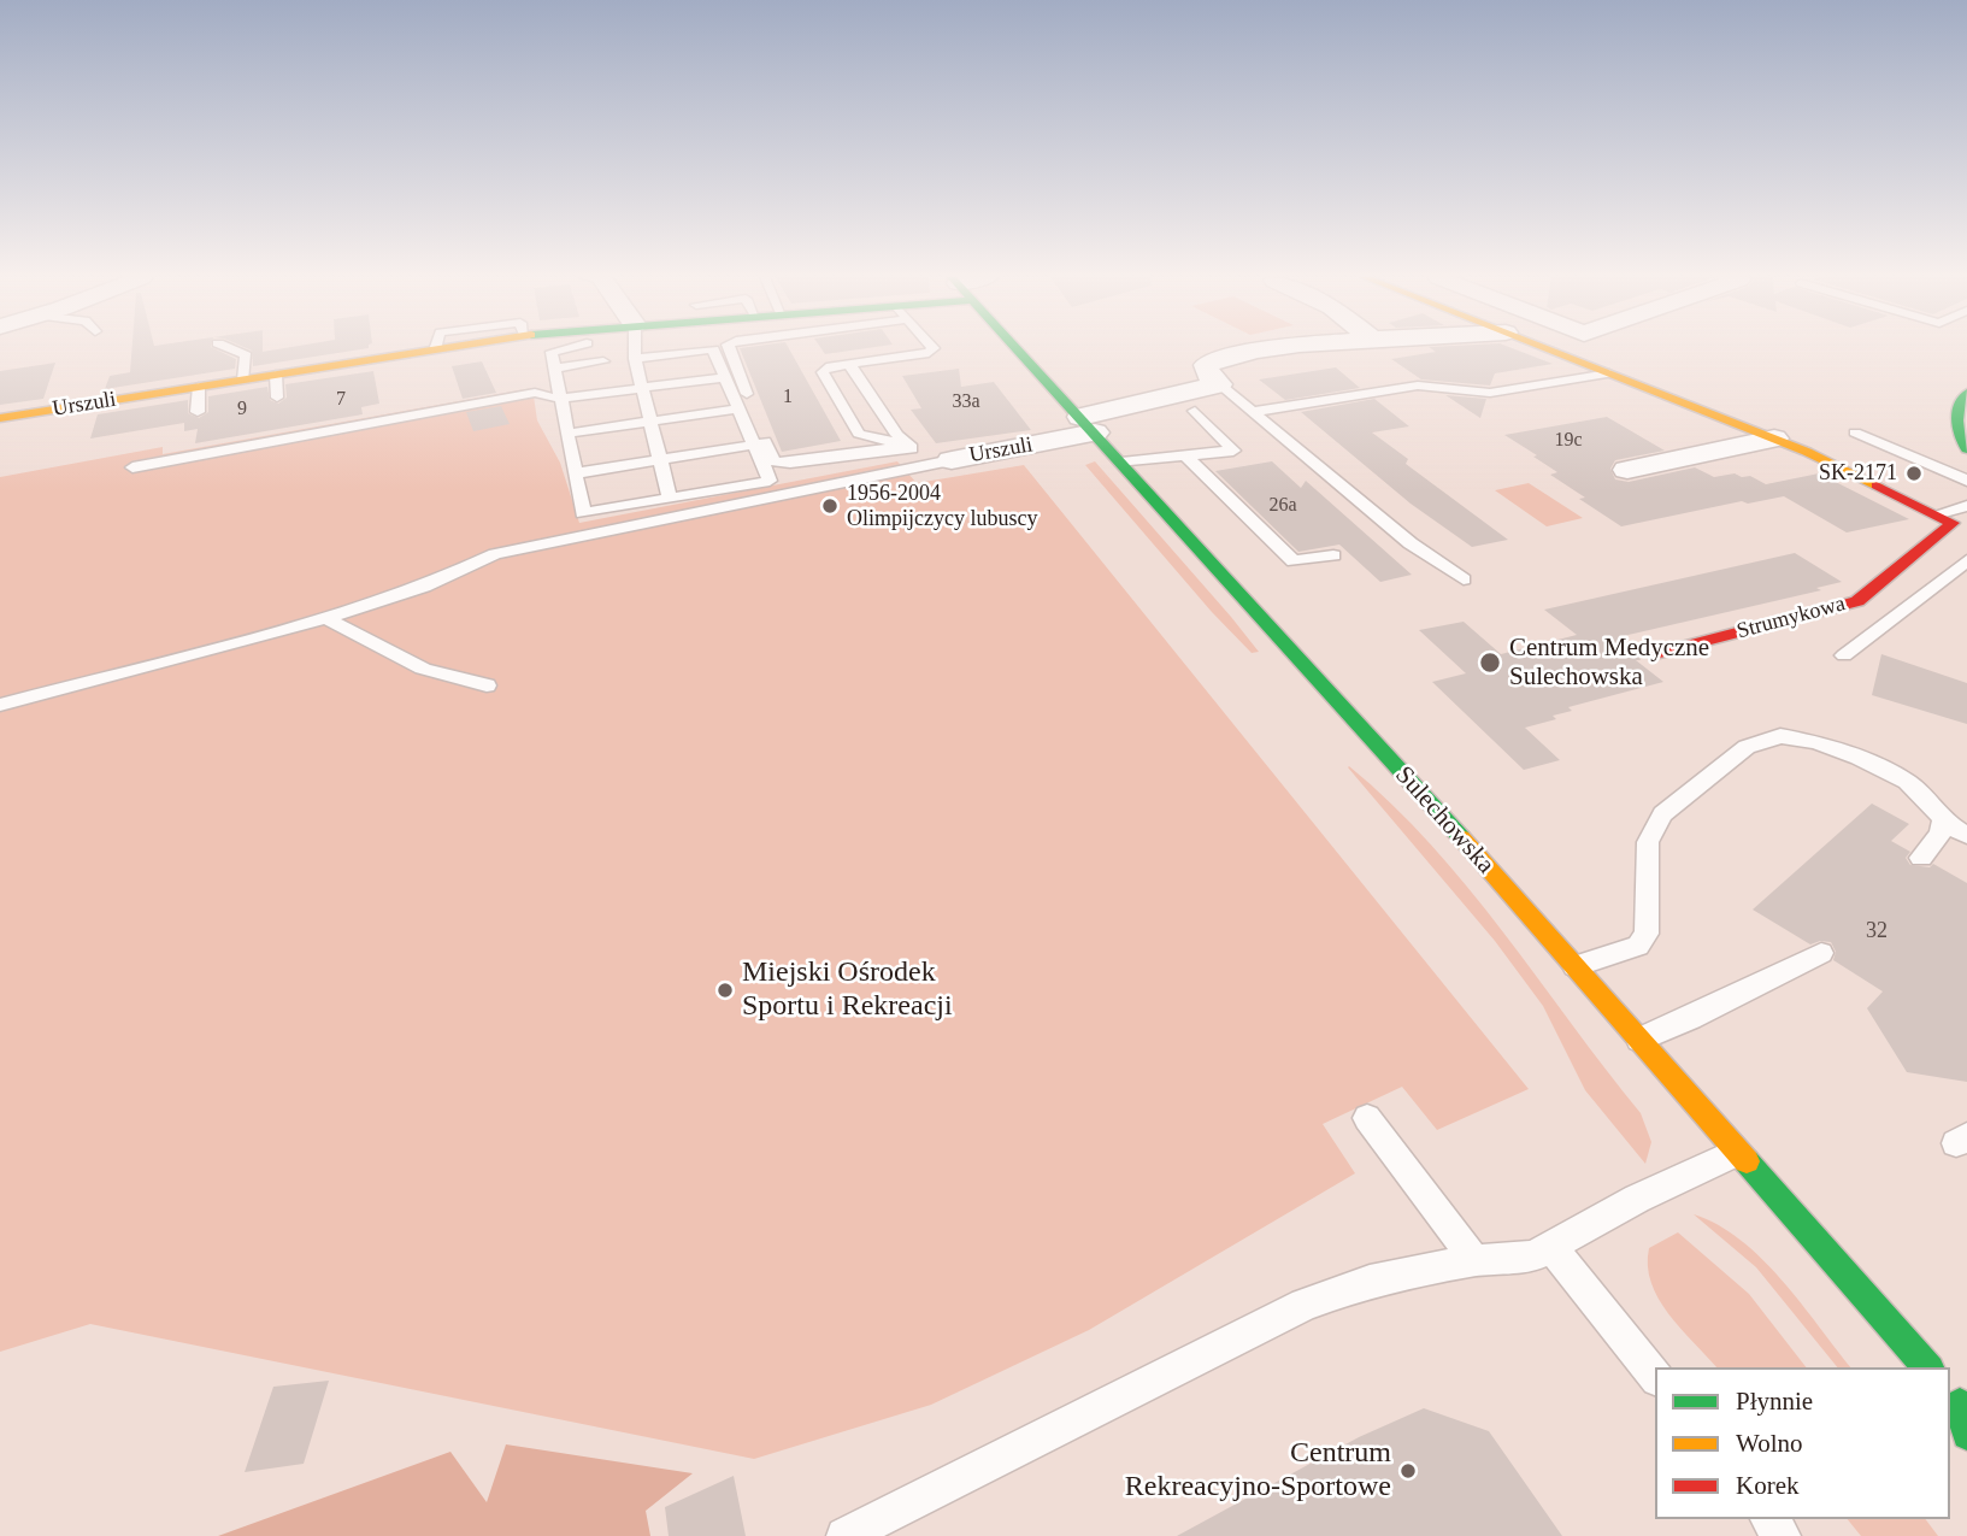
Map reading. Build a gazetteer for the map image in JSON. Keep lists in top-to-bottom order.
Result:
{
  "streets": {
    "street": ["Urszuli", "Strumykowa", "Sulechowska"]
  },
  "crossings": [
    ["Urszuli", "Sulechowska"]
  ],
  "places": [
    "SK-2171",
    "1956-2004 Olimpijczycy lubuscy",
    "Centrum Medyczne Sulechowska",
    "Miejski Ośrodek Sportu i Rekreacji",
    "Centrum Rekreacyjno-Sportowe"
  ],
  "house_numbers": [
    "1",
    "7",
    "33a",
    "9",
    "19c",
    "26a",
    "32"
  ],
  "legend": ["Płynnie", "Wolno", "Korek"]
}
